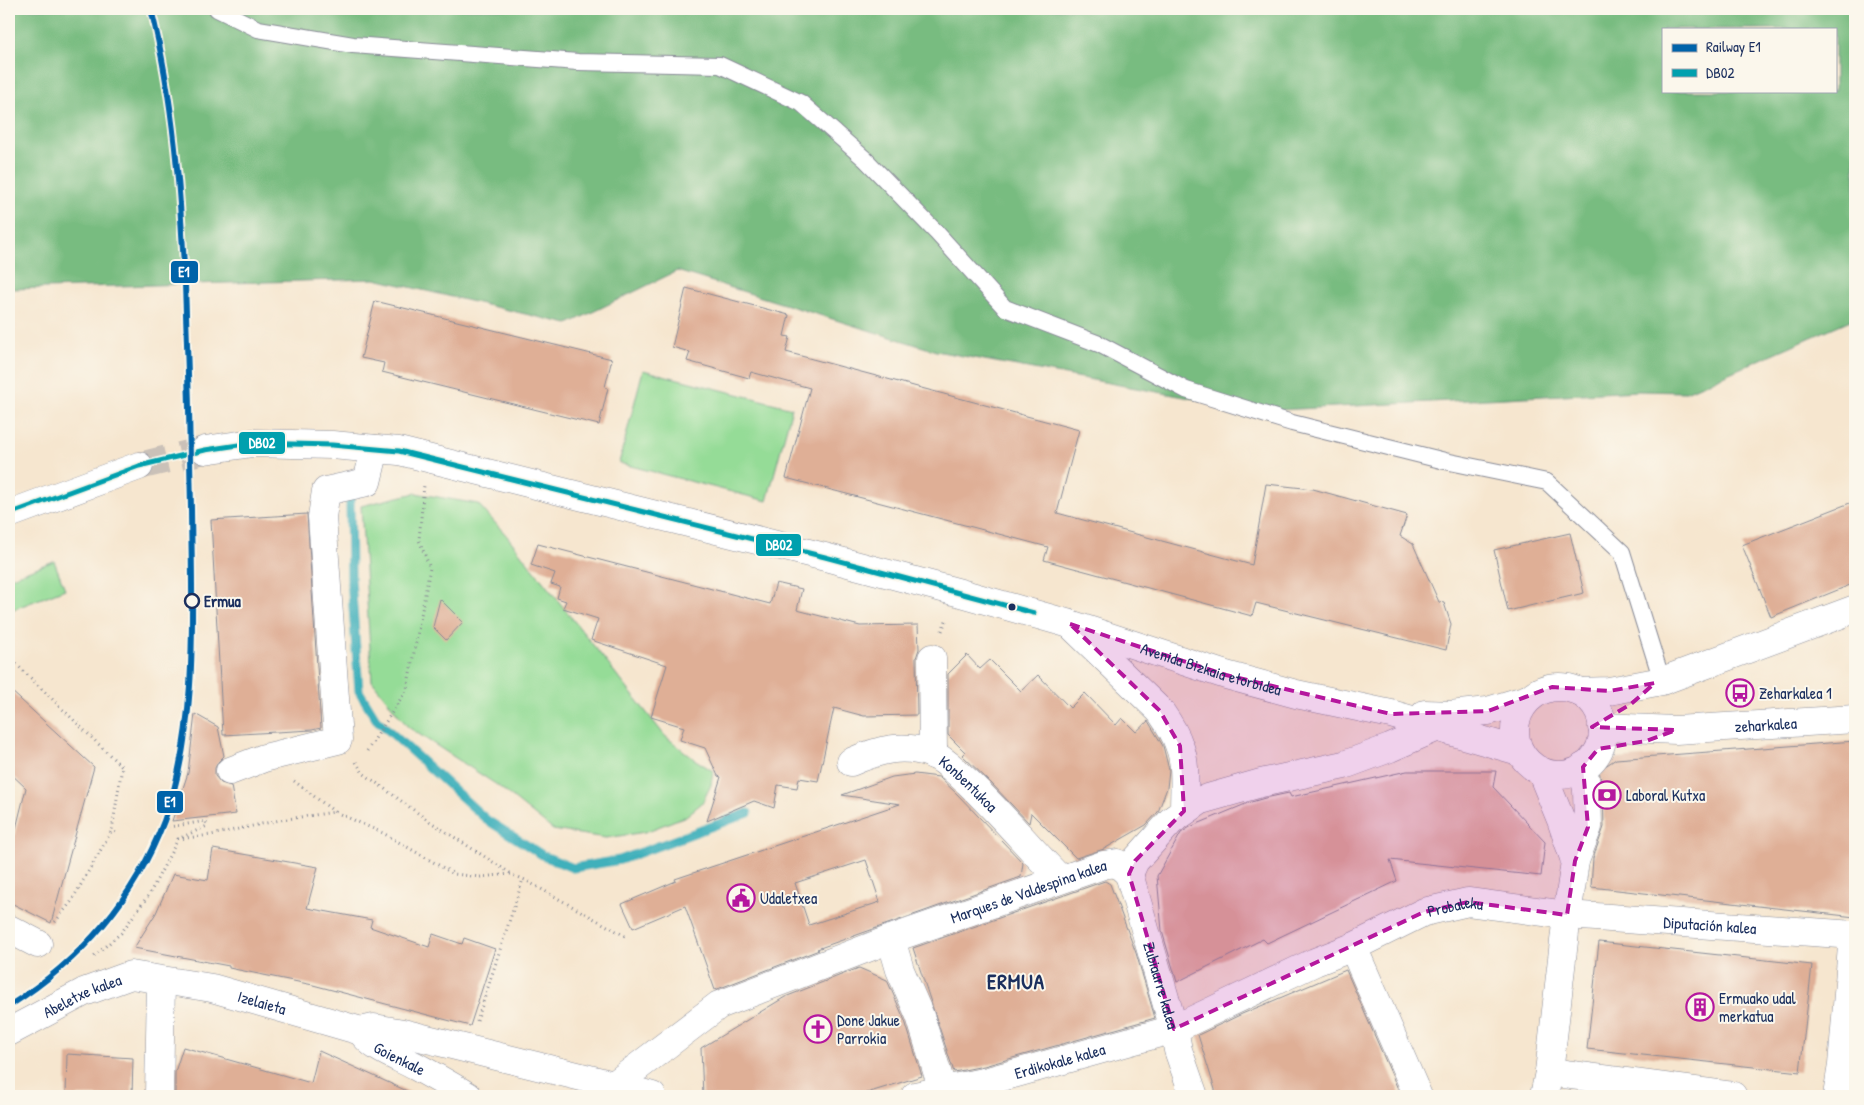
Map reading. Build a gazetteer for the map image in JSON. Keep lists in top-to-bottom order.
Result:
{
  "streets": {
    "street": [
      "Avenida Bizkaia etorbidea",
      "zeharkalea",
      "Konbentukoa",
      "Marques de Valdespina kalea",
      "Probaleku",
      "Diputación kalea",
      "Zubiaurre kalea",
      "Abeletxe kalea",
      "Izelaieta",
      "Goienkale",
      "Erdikokale kalea"
    ]
  },
  "crossings": [
    ["Konbentukoa", "Marques de Valdespina kalea"],
    ["Marques de Valdespina kalea", "Zubiaurre kalea"],
    ["Probaleku", "Diputación kalea"],
    ["Probaleku", "Zubiaurre kalea"],
    ["Probaleku", "Erdikokale kalea"],
    ["Zubiaurre kalea", "Erdikokale kalea"],
    ["Abeletxe kalea", "Izelaieta"],
    ["Izelaieta", "Goienkale"]
  ],
  "districts": ["ERMUA"],
  "places": {
    "other": ["Ermua"],
    "bus stop": ["Zeharkalea 1"],
    "bank": ["Laboral Kutxa"],
    "public building": ["Udaletxea"],
    "building": ["Ermuako udal merkatua"],
    "church": ["Done Jakue Parrokia"]
  },
  "lines": ["rail line E1", "transit line DB02"],
  "legend": ["Railway E1", "DB02"]
}
